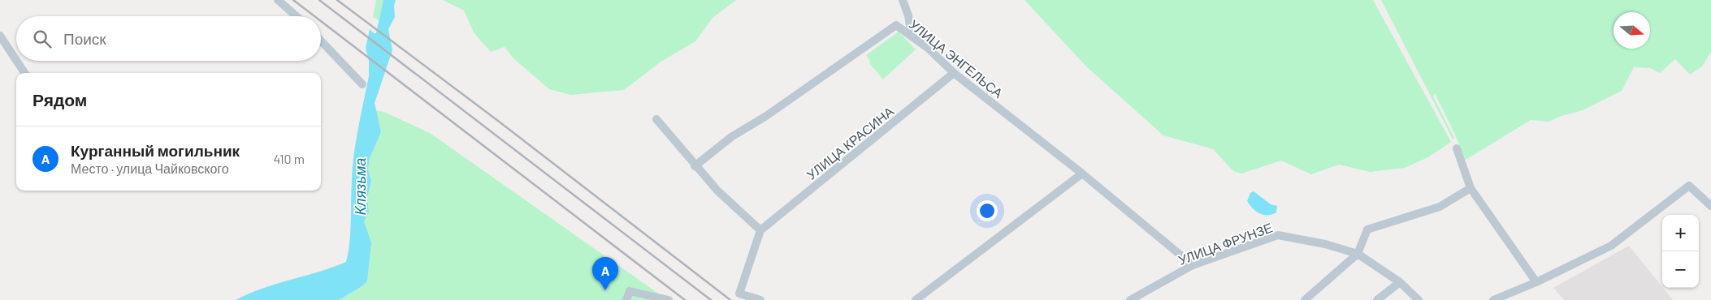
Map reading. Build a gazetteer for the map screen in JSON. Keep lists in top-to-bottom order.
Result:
{
  "streets": {
    "street": ["УЛИЦА ЭНГЕЛЬСА", "УЛИЦА КРАСИНА", "УЛИЦА ФРУНЗЕ"]
  },
  "crossings": [
    ["УЛИЦА ЭНГЕЛЬСА", "УЛИЦА КРАСИНА"],
    ["УЛИЦА ЭНГЕЛЬСА", "УЛИЦА ФРУНЗЕ"]
  ],
  "water": ["Клязьма"],
  "north": "right",
  "page": {
    "search": "Поиск",
    "heading": "Рядом",
    "list": [
      {
        "mark": "A",
        "name": "Курганный могильник",
        "note": "Место · улица Чайковского",
        "value": "410 m"
      }
    ],
    "map_buttons": ["+", "−"],
    "pins": "A"
  }
}
